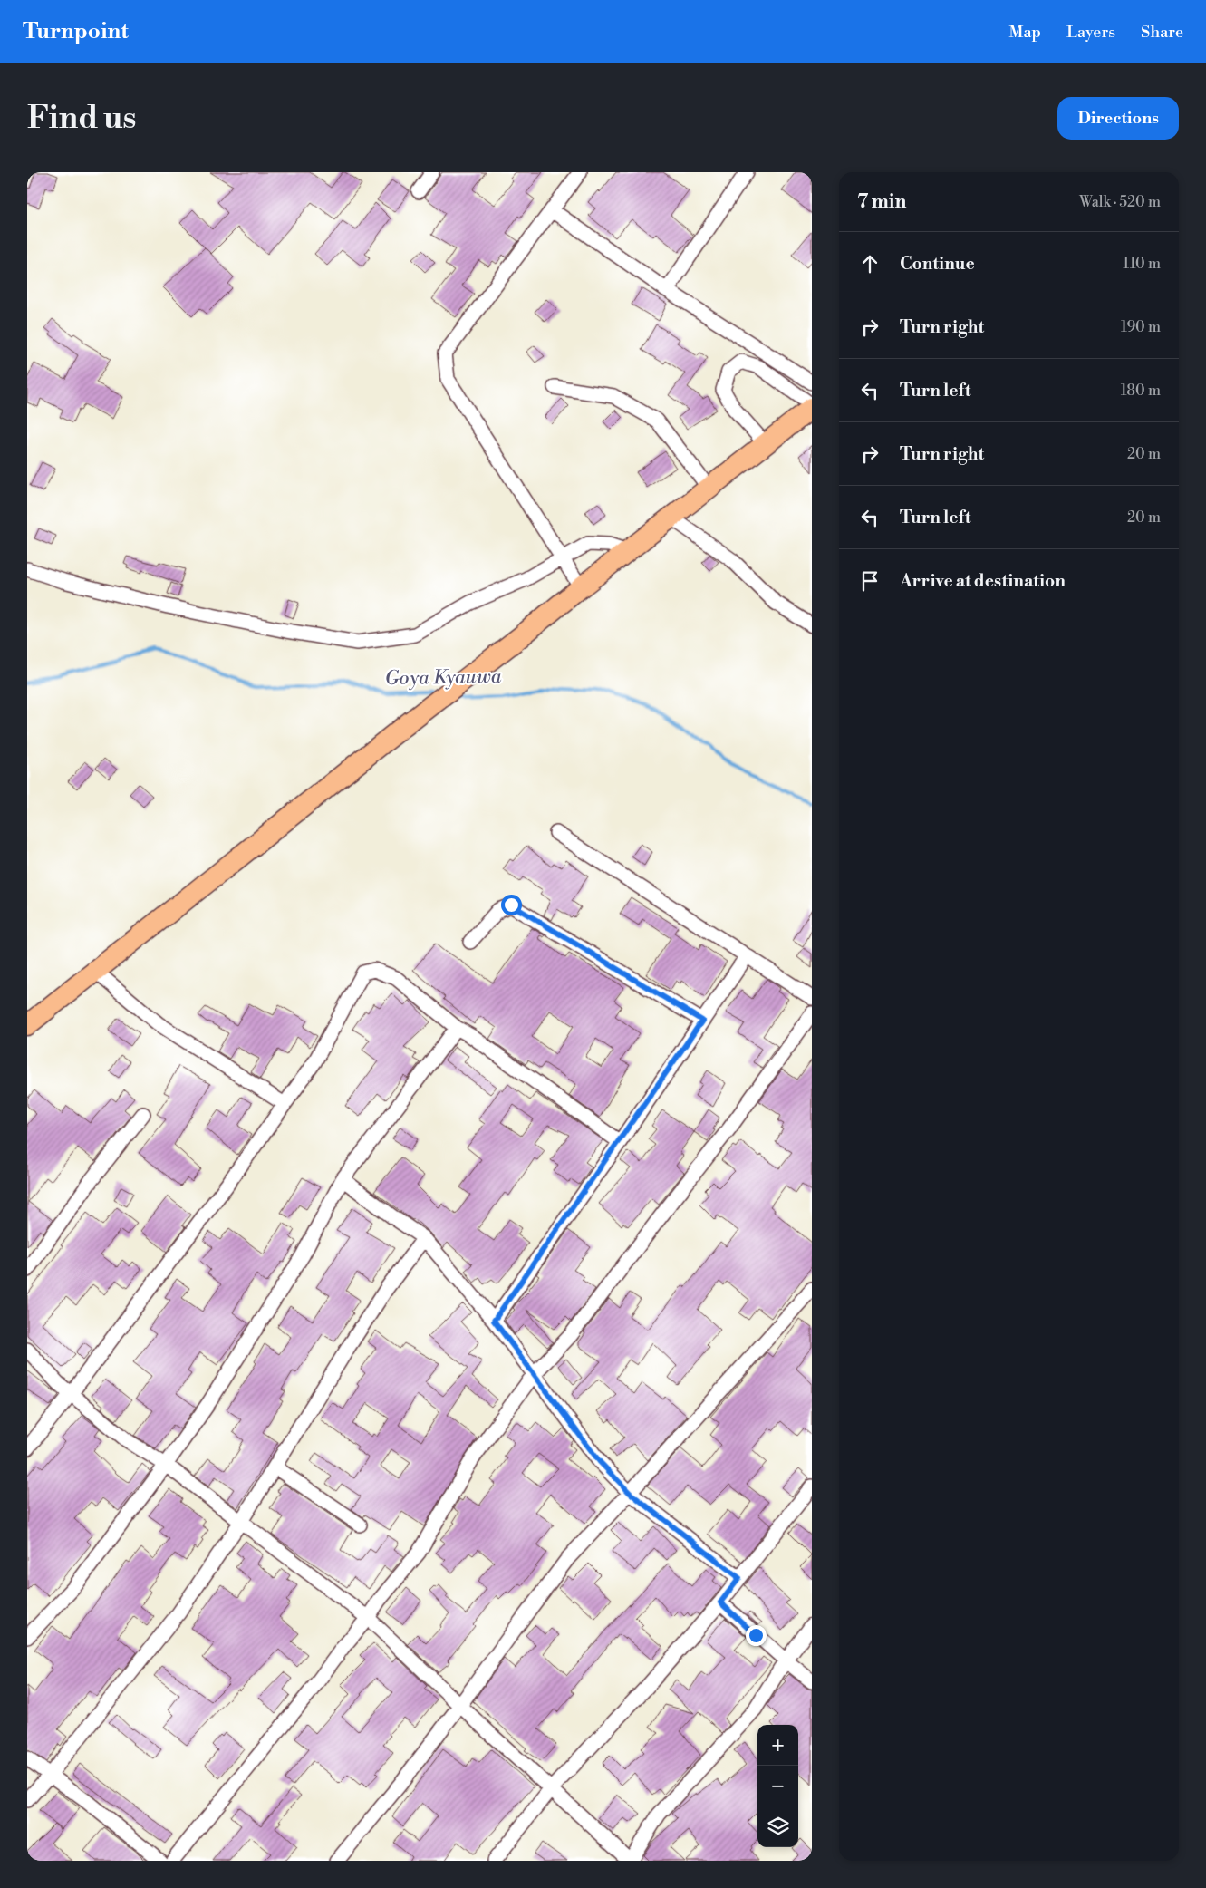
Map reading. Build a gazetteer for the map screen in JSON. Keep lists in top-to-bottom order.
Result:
{
  "water": ["Goya Kyauwa"],
  "page": {
    "header": "Turnpoint",
    "nav": ["Map", "Layers", "Share"],
    "buttons": "Directions",
    "title": "Find us",
    "heading": ["7 min", "Walk · 520 m"],
    "list": [
      ["Continue", "110 m"],
      ["Turn right", "190 m"],
      ["Turn left", "180 m"],
      ["Turn right", "20 m"],
      ["Turn left", "20 m"],
      "Arrive at destination"
    ],
    "map_buttons": ["+", "−"]
  }
}
